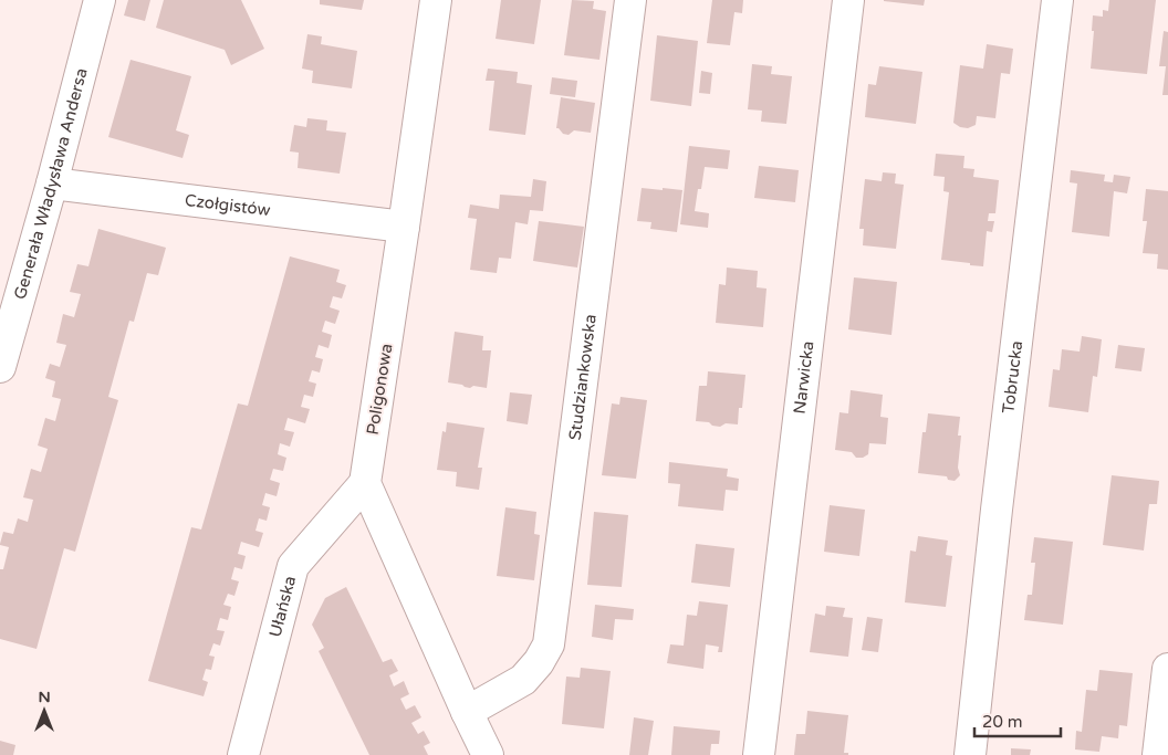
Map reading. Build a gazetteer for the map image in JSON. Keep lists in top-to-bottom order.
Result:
{
  "streets": {
    "street": [
      "Generała Władysława Andersa",
      "Czołgistów",
      "Studziankowska",
      "Narwicka",
      "Tobrucka",
      "Poligonowa",
      "Ułańska"
    ]
  },
  "crossings": [
    ["Generała Władysława Andersa", "Czołgistów"],
    ["Czołgistów", "Poligonowa"],
    ["Poligonowa", "Ułańska"]
  ],
  "scale_bar": "20 m",
  "north": "top"
}
